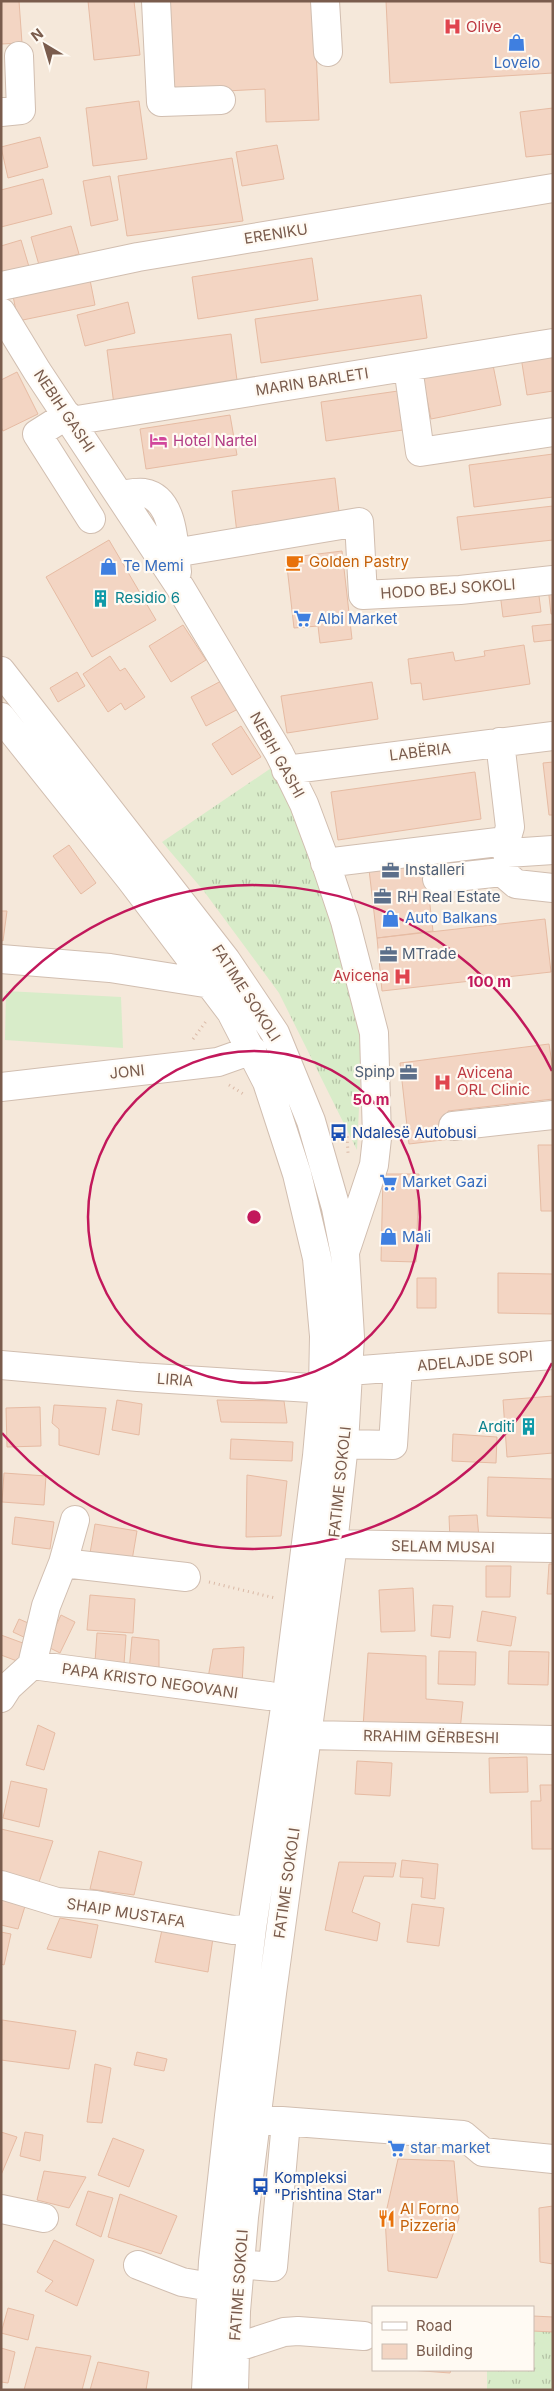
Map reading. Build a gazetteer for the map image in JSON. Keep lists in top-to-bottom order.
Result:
{
  "streets": {
    "street": [
      "ERENIKU",
      "MARIN BARLETI",
      "NEBIH GASHI",
      "HODO BEJ SOKOLI",
      "LABËRIA",
      "FATIME SOKOLI",
      "JONI",
      "ADELAJDE SOPI",
      "LIRIA",
      "SELAM MUSAI",
      "PAPA KRISTO NEGOVANI",
      "RRAHIM GËRBESHI",
      "SHAIP MUSTAFA"
    ]
  },
  "crossings": [
    ["MARIN BARLETI", "NEBIH GASHI"],
    ["NEBIH GASHI", "LABËRIA"],
    ["NEBIH GASHI", "FATIME SOKOLI"],
    ["FATIME SOKOLI", "JONI"],
    ["FATIME SOKOLI", "ADELAJDE SOPI"],
    ["FATIME SOKOLI", "LIRIA"],
    ["FATIME SOKOLI", "SELAM MUSAI"],
    ["FATIME SOKOLI", "RRAHIM GËRBESHI"],
    ["FATIME SOKOLI", "SHAIP MUSTAFA"],
    ["ADELAJDE SOPI", "LIRIA"]
  ],
  "places": {
    "hospital": ["Olive", "Avicena", "Avicena ORL Clinic"],
    "shop": [
      "Lovelo",
      "Te Memi",
      "Auto Balkans",
      "Mali"
    ],
    "hotel": ["Hotel Nartel"],
    "cafe": ["Golden Pastry"],
    "building": ["Residio 6", "Arditi"],
    "supermarket": ["Albi Market", "Market Gazi", "star market"],
    "office": [
      "Installeri",
      "RH Real Estate",
      "MTrade",
      "Spinp"
    ],
    "bus stop": ["Ndalesë Autobusi", "Kompleksi \"Prishtina Star\""],
    "restaurant": ["Al Forno Pizzeria"]
  },
  "legend": ["Road", "Building"],
  "north": "top left",
  "rings": ["100 m", "50 m"]
}
